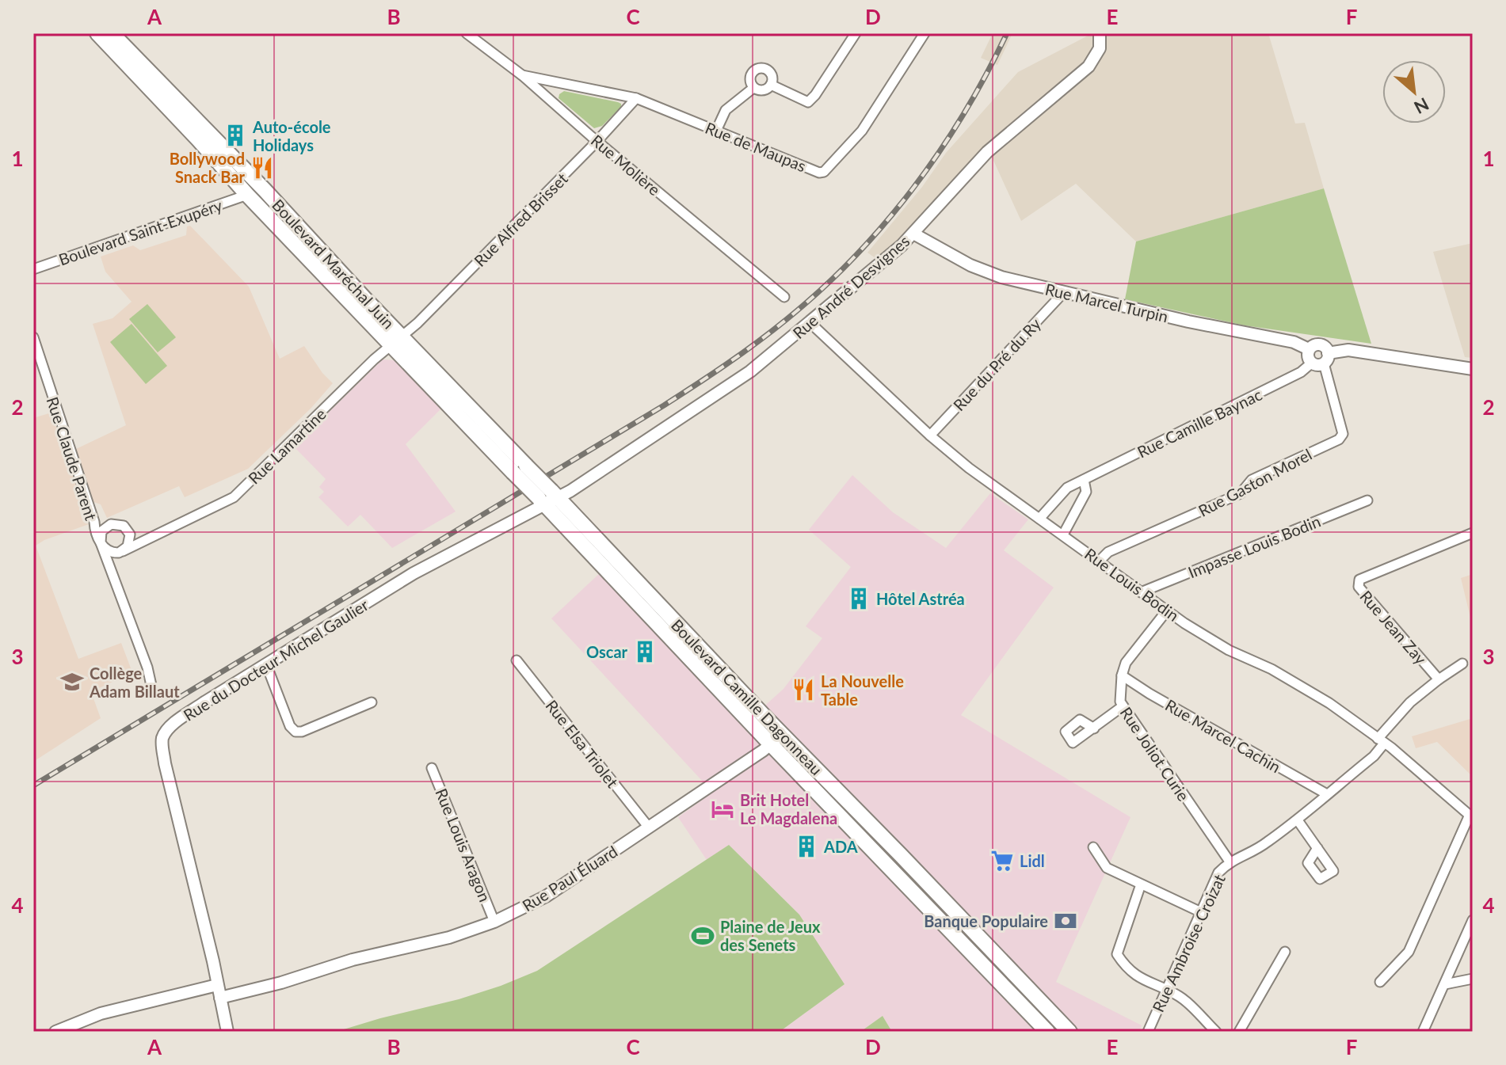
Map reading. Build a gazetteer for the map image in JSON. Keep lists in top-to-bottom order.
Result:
{
  "streets": {
    "main road": ["Boulevard Maréchal Juin", "Boulevard Camille Dagonneau"],
    "street": [
      "Rue de Maupas",
      "Rue Molière",
      "Rue Alfred Brisset",
      "Boulevard Saint-Exupéry",
      "Rue André Desvignes",
      "Rue Marcel Turpin",
      "Rue du Pré du Ry",
      "Rue Camille Baynac",
      "Rue Lamartine",
      "Rue Claude Parent",
      "Rue Gaston Morel",
      "Impasse Louis Bodin",
      "Rue Louis Bodin",
      "Rue Jean Zay",
      "Rue du Docteur Michel Gaulier",
      "Rue Marcel Cachin",
      "Rue Elsa Triolet",
      "Rue Joliot Curie",
      "Rue Louis Aragon",
      "Rue Paul Éluard",
      "Rue Ambroise Croizat"
    ]
  },
  "crossings": [
    ["Rue de Maupas", "Rue Molière"],
    ["Rue de Maupas", "Rue Alfred Brisset"],
    ["Rue Molière", "Rue Alfred Brisset"],
    ["Rue Alfred Brisset", "Boulevard Maréchal Juin"],
    ["Rue Alfred Brisset", "Rue Lamartine"],
    ["Boulevard Saint-Exupéry", "Boulevard Maréchal Juin"],
    ["Boulevard Maréchal Juin", "Rue André Desvignes"],
    ["Boulevard Maréchal Juin", "Rue Lamartine"],
    ["Boulevard Maréchal Juin", "Rue du Docteur Michel Gaulier"],
    ["Boulevard Maréchal Juin", "Boulevard Camille Dagonneau"],
    ["Rue André Desvignes", "Rue Marcel Turpin"],
    ["Rue André Desvignes", "Rue Louis Bodin"],
    ["Rue André Desvignes", "Rue du Docteur Michel Gaulier"],
    ["Rue André Desvignes", "Boulevard Camille Dagonneau"],
    ["Rue Marcel Turpin", "Rue du Pré du Ry"],
    ["Rue Marcel Turpin", "Rue Camille Baynac"],
    ["Rue Marcel Turpin", "Rue Gaston Morel"],
    ["Rue du Pré du Ry", "Rue Louis Bodin"],
    ["Rue Camille Baynac", "Rue Gaston Morel"],
    ["Rue Camille Baynac", "Rue Louis Bodin"],
    ["Rue Lamartine", "Rue Claude Parent"],
    ["Rue Gaston Morel", "Rue Louis Bodin"],
    ["Impasse Louis Bodin", "Rue Louis Bodin"],
    ["Rue Louis Bodin", "Rue Jean Zay"],
    ["Rue Louis Bodin", "Rue Ambroise Croizat"],
    ["Rue Jean Zay", "Rue Ambroise Croizat"],
    ["Rue du Docteur Michel Gaulier", "Boulevard Camille Dagonneau"],
    ["Rue du Docteur Michel Gaulier", "Rue Paul Éluard"],
    ["Boulevard Camille Dagonneau", "Rue Paul Éluard"],
    ["Rue Marcel Cachin", "Rue Joliot Curie"],
    ["Rue Marcel Cachin", "Rue Ambroise Croizat"],
    ["Rue Elsa Triolet", "Rue Paul Éluard"],
    ["Rue Joliot Curie", "Rue Ambroise Croizat"],
    ["Rue Louis Aragon", "Rue Paul Éluard"]
  ],
  "places": {
    "building": [
      "Auto-école Holidays",
      "Hôtel Astréa",
      "Oscar",
      "ADA"
    ],
    "restaurant": ["Bollywood Snack Bar", "La Nouvelle Table"],
    "school or university": ["Collège Adam Billaut"],
    "hotel": ["Brit Hotel Le Magdalena"],
    "supermarket": ["Lidl"],
    "bank": ["Banque Populaire"],
    "sports": ["Plaine de Jeux des Senets"]
  },
  "north": "bottom right",
  "grid": {
    "columns": [
      "A",
      "B",
      "C",
      "D",
      "E",
      "F"
    ],
    "rows": [
      "1",
      "2",
      "3",
      "4"
    ]
  }
}
